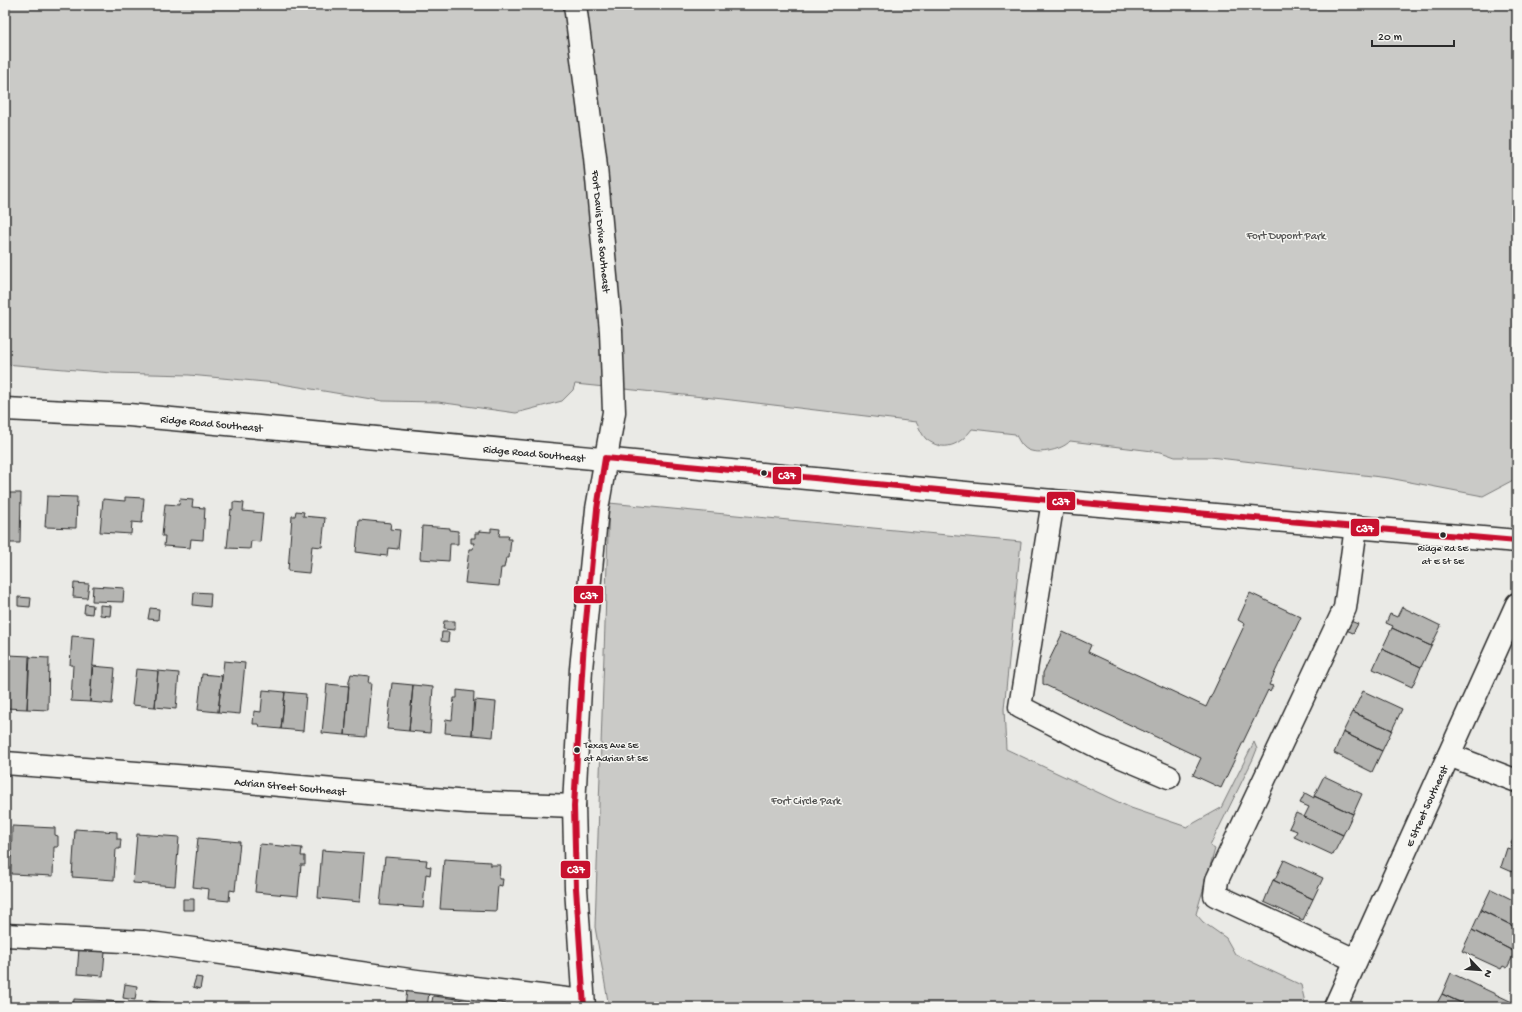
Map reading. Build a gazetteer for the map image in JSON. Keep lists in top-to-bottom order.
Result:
{
  "streets": {
    "main road": [
      "Fort Davis Drive Southeast",
      "Ridge Road Southeast",
      "Adrian Street Southeast",
      "E Street Southeast"
    ]
  },
  "crossings": [
    ["Fort Davis Drive Southeast", "Ridge Road Southeast"],
    ["Fort Davis Drive Southeast", "Adrian Street Southeast"]
  ],
  "parks": ["Fort Dupont Park", "Fort Circle Park"],
  "places": ["Ridge Rd SE at E St SE", "Texas Ave SE at Adrian St SE"],
  "lines": ["transit line C37"],
  "scale_bar": "20 m",
  "north": "bottom right"
}
